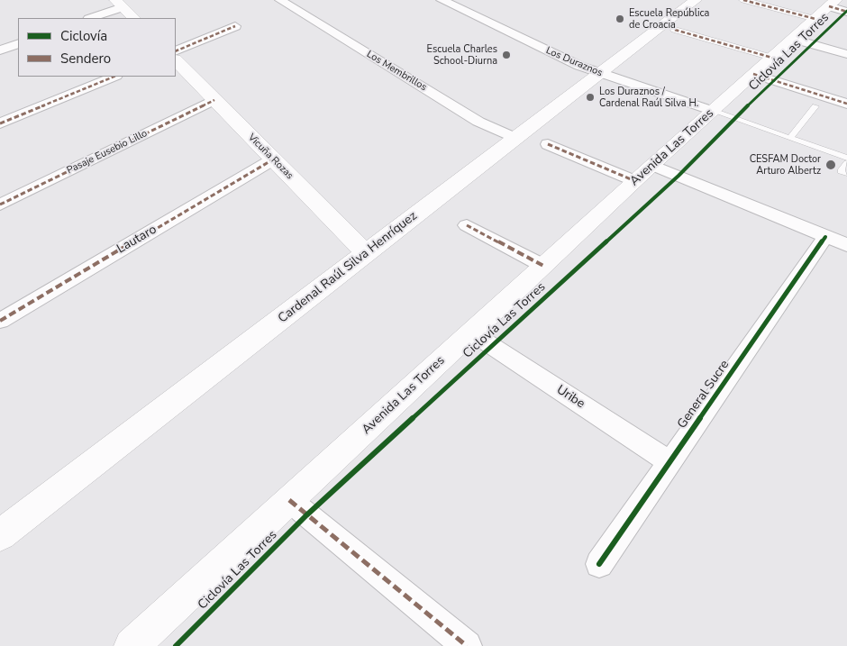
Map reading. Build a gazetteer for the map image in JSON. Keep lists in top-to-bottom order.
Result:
{
  "streets": {
    "main road": ["Avenida Las Torres", "Vicuña Rozas", "Cardenal Raúl Silva Henríquez"],
    "street": [
      "Los Duraznos",
      "Los Membrillos",
      "Pasaje Eusebio Lillo",
      "Lautaro",
      "General Sucre",
      "Uribe"
    ],
    "cycle path": ["Ciclovía Las Torres"]
  },
  "crossings": [
    ["Los Duraznos", "Avenida Las Torres"],
    ["Los Duraznos", "Cardenal Raúl Silva Henríquez"],
    ["Los Membrillos", "Cardenal Raúl Silva Henríquez"],
    ["Avenida Las Torres", "Uribe"],
    ["Pasaje Eusebio Lillo", "Vicuña Rozas"],
    ["Vicuña Rozas", "Lautaro"],
    ["Vicuña Rozas", "Cardenal Raúl Silva Henríquez"],
    ["General Sucre", "Uribe"]
  ],
  "places": [
    "Escuela República de Croacia",
    "Escuela Charles School-Diurna",
    "Los Duraznos / Cardenal Raúl Silva H.",
    "CESFAM Doctor Arturo Albertz"
  ],
  "legend": ["Ciclovía", "Sendero"]
}
